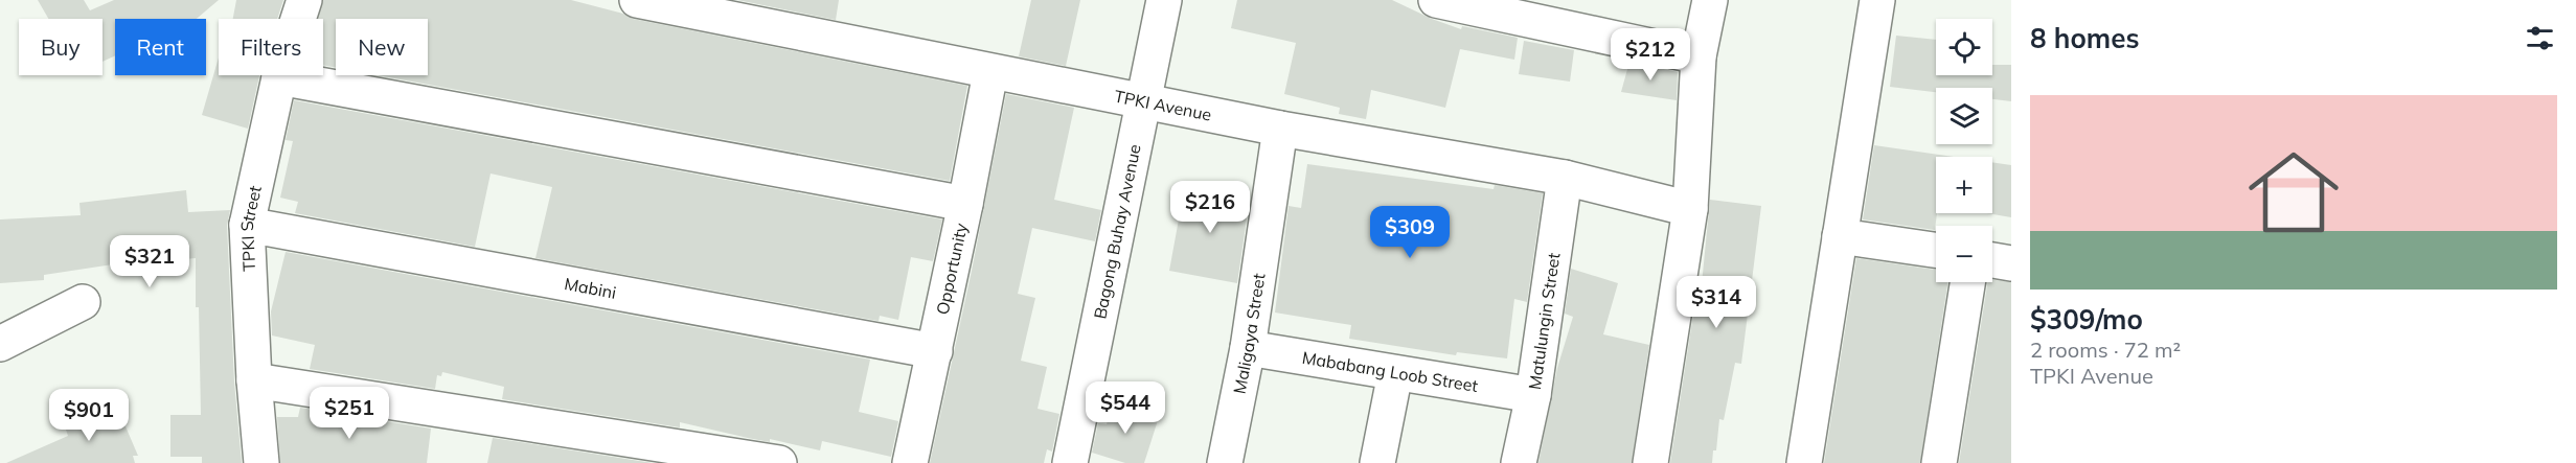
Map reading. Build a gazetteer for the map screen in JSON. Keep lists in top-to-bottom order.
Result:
{
  "streets": {
    "street": [
      "TPKI Avenue",
      "TPKI Street",
      "Bagong Buhay Avenue",
      "Opportunity",
      "Mabini",
      "Matulungin Street",
      "Maligaya Street",
      "Mababang Loob Street"
    ]
  },
  "crossings": [
    ["TPKI Avenue", "Bagong Buhay Avenue"],
    ["TPKI Avenue", "Opportunity"],
    ["TPKI Avenue", "Matulungin Street"],
    ["TPKI Avenue", "Maligaya Street"],
    ["TPKI Street", "Mabini"],
    ["Opportunity", "Mabini"],
    ["Matulungin Street", "Mababang Loob Street"],
    ["Maligaya Street", "Mababang Loob Street"]
  ],
  "page": {
    "heading": "8 homes",
    "map_buttons": ["+", "−"],
    "chip": [
      "Buy",
      "Rent",
      "Filters",
      "New"
    ],
    "price": [
      "$212",
      "$216",
      "$309",
      "$321",
      "$314",
      "$544",
      "$251",
      "$901"
    ],
    "list": [
      {
        "name": "$309/mo",
        "note": "2 rooms · 72 m² · TPKI Avenue"
      }
    ]
  }
}
